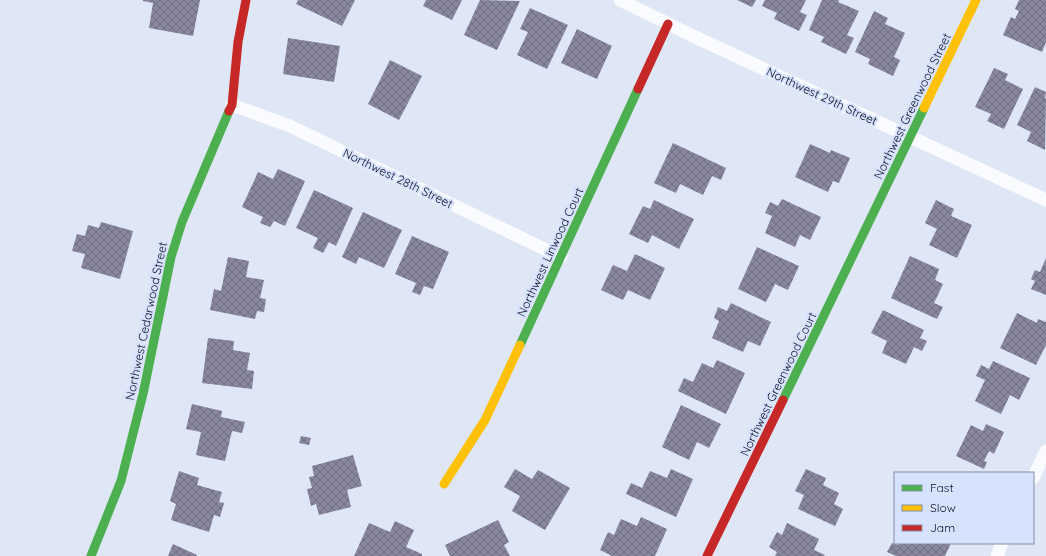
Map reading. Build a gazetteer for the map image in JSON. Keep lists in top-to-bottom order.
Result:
{
  "streets": {
    "street": [
      "Northwest 29th Street",
      "Northwest Greenwood Street",
      "Northwest 28th Street",
      "Northwest Linwood Court",
      "Northwest Cedarwood Street",
      "Northwest Greenwood Court"
    ]
  },
  "crossings": [
    ["Northwest 29th Street", "Northwest Greenwood Street"],
    ["Northwest 29th Street", "Northwest Linwood Court"],
    ["Northwest Greenwood Street", "Northwest Greenwood Court"],
    ["Northwest 28th Street", "Northwest Linwood Court"],
    ["Northwest 28th Street", "Northwest Cedarwood Street"]
  ],
  "legend": ["Fast", "Slow", "Jam"]
}
